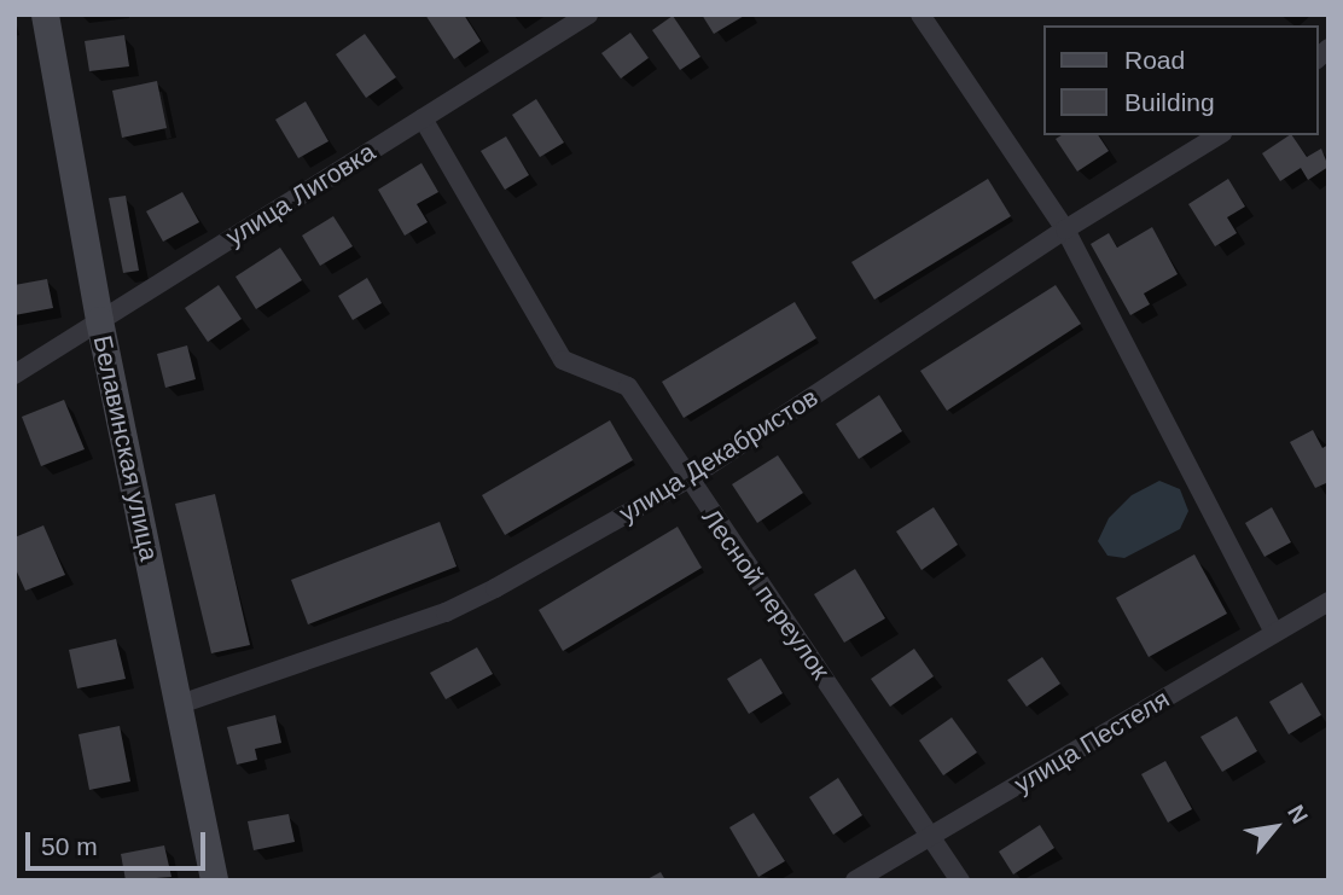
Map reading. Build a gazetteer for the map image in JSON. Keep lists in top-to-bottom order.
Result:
{
  "streets": {
    "main road": ["Белавинская улица"],
    "street": [
      "улица Лиговка",
      "улица Декабристов",
      "Лесной переулок",
      "улица Пестеля"
    ]
  },
  "crossings": [
    ["улица Лиговка", "Белавинская улица"],
    ["улица Лиговка", "Лесной переулок"],
    ["Белавинская улица", "улица Декабристов"],
    ["улица Декабристов", "Лесной переулок"],
    ["Лесной переулок", "улица Пестеля"]
  ],
  "legend": ["Road", "Building"],
  "scale_bar": "50 m",
  "north": "top right"
}
